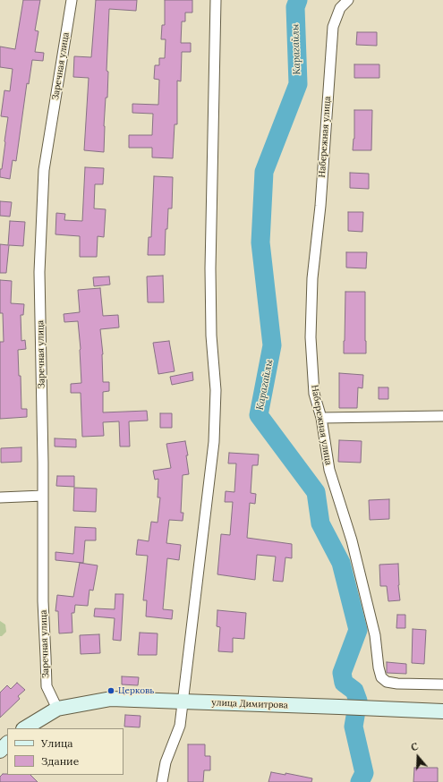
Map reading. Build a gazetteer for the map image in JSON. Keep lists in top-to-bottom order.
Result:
{
  "streets": {
    "main road": ["улица Димитрова"],
    "street": ["Заречная улица", "Набережная улица"]
  },
  "crossings": [
    ["Заречная улица", "улица Димитрова"]
  ],
  "water": ["Карагайлы"],
  "places": ["Церковь"],
  "legend": ["Улица", "Здание"],
  "north": "top"
}
